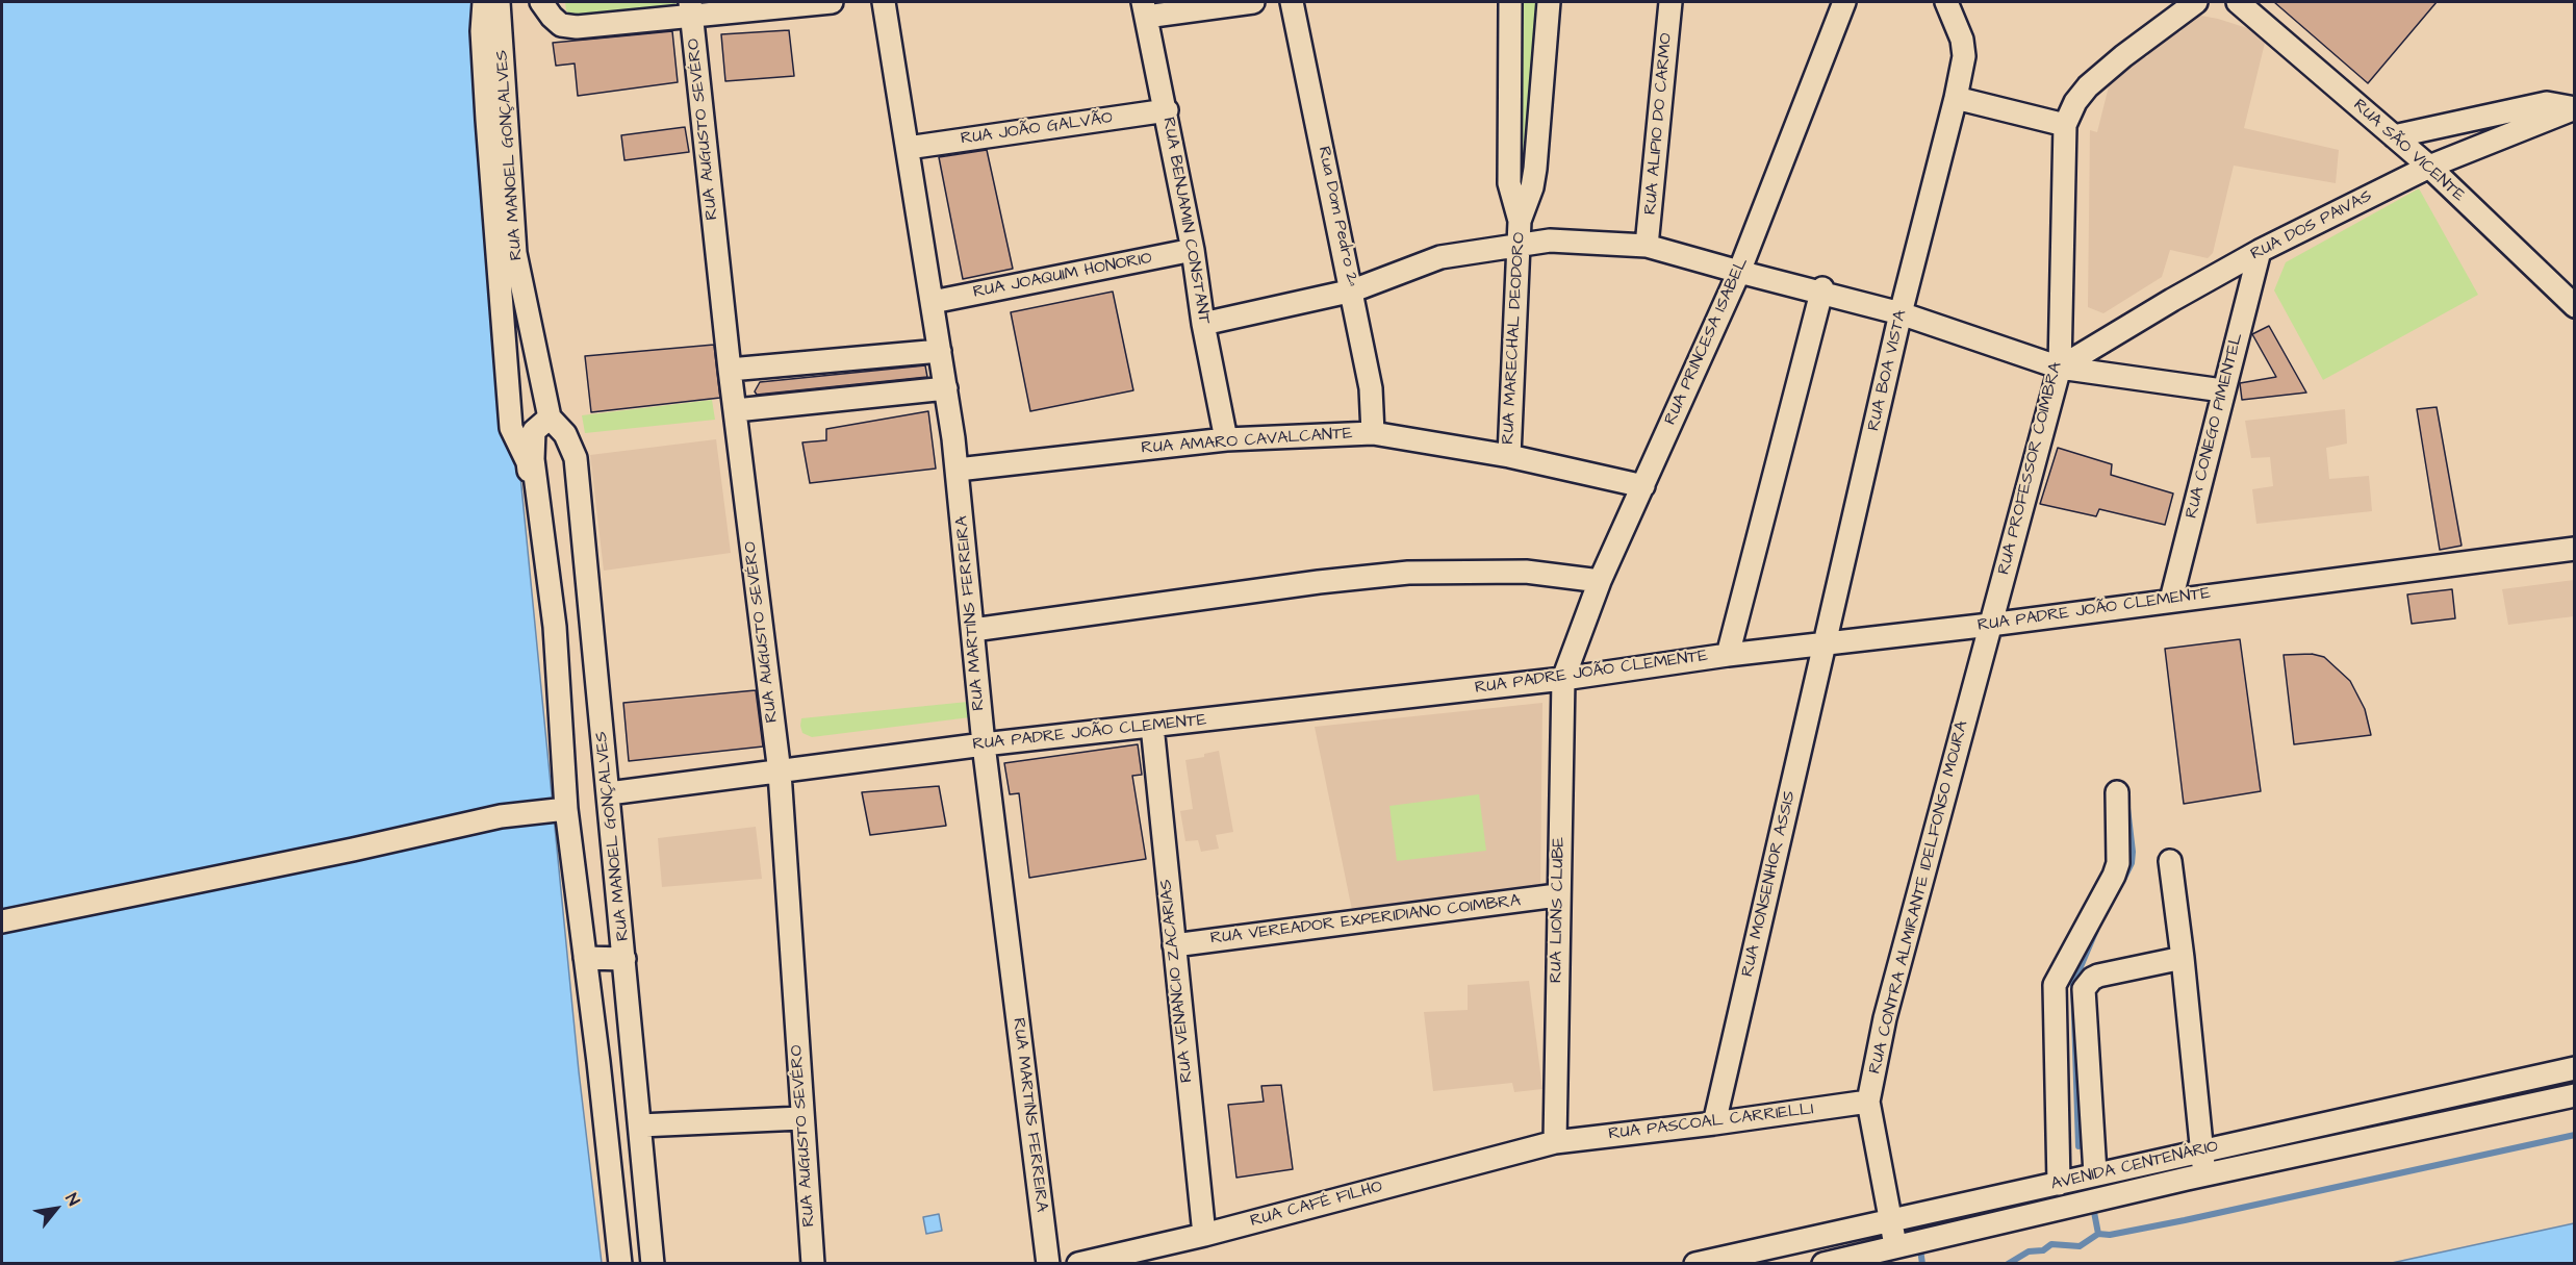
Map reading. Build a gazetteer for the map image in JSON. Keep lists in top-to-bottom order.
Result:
{
  "streets": {
    "street": [
      "RUA ALIPIO DO CARMO",
      "RUA AUGUSTO SEVÉRO",
      "RUA JOÃO GALVÃO",
      "RUA SÃO VICENTE",
      "RUA MANOEL GONÇALVES",
      "Rua Dom Pedro 2ª",
      "RUA BENJAMIN CONSTANT",
      "RUA DOS PAIVAS",
      "RUA JOAQUIM HONORIO",
      "RUA MARECHAL DEODORO",
      "RUA PRINCESA ISABEL",
      "RUA BOA VISTA",
      "RUA CONEGO PIMENTEL",
      "RUA AMARO CAVALCANTE",
      "RUA PROFESSOR COIMBRA",
      "RUA PADRE JOÃO CLEMENTE",
      "RUA MARTINS FERREIRA",
      "RUA MONSENHOR ASSIS",
      "RUA CONTRA ALMIRANTE IDELFONSO MOURA",
      "RUA LIONS CLUBE",
      "RUA VEREADOR EXPERIDIANO COIMBRA",
      "RUA VENANCIO ZACARIAS",
      "RUA PASCOAL CARRIELLI",
      "AVENIDA CENTENÁRIO",
      "RUA CAFÉ FILHO"
    ]
  },
  "crossings": [
    ["RUA AUGUSTO SEVÉRO", "RUA PADRE JOÃO CLEMENTE"],
    ["RUA JOÃO GALVÃO", "RUA BENJAMIN CONSTANT"],
    ["RUA JOÃO GALVÃO", "RUA MARTINS FERREIRA"],
    ["RUA SÃO VICENTE", "RUA DOS PAIVAS"],
    ["RUA MANOEL GONÇALVES", "RUA PADRE JOÃO CLEMENTE"],
    ["Rua Dom Pedro 2ª", "RUA AMARO CAVALCANTE"],
    ["RUA BENJAMIN CONSTANT", "RUA JOAQUIM HONORIO"],
    ["RUA BENJAMIN CONSTANT", "RUA AMARO CAVALCANTE"],
    ["RUA DOS PAIVAS", "RUA CONEGO PIMENTEL"],
    ["RUA DOS PAIVAS", "RUA PROFESSOR COIMBRA"],
    ["RUA JOAQUIM HONORIO", "RUA MARTINS FERREIRA"],
    ["RUA MARECHAL DEODORO", "RUA AMARO CAVALCANTE"],
    ["RUA PRINCESA ISABEL", "RUA AMARO CAVALCANTE"],
    ["RUA PRINCESA ISABEL", "RUA PADRE JOÃO CLEMENTE"],
    ["RUA PRINCESA ISABEL", "RUA LIONS CLUBE"],
    ["RUA BOA VISTA", "RUA PADRE JOÃO CLEMENTE"],
    ["RUA BOA VISTA", "RUA MONSENHOR ASSIS"],
    ["RUA CONEGO PIMENTEL", "RUA PADRE JOÃO CLEMENTE"],
    ["RUA AMARO CAVALCANTE", "RUA MARTINS FERREIRA"],
    ["RUA PROFESSOR COIMBRA", "RUA PADRE JOÃO CLEMENTE"],
    ["RUA PROFESSOR COIMBRA", "RUA CONTRA ALMIRANTE IDELFONSO MOURA"],
    ["RUA PADRE JOÃO CLEMENTE", "RUA MARTINS FERREIRA"],
    ["RUA PADRE JOÃO CLEMENTE", "RUA MONSENHOR ASSIS"],
    ["RUA PADRE JOÃO CLEMENTE", "RUA CONTRA ALMIRANTE IDELFONSO MOURA"],
    ["RUA PADRE JOÃO CLEMENTE", "RUA LIONS CLUBE"],
    ["RUA PADRE JOÃO CLEMENTE", "RUA VENANCIO ZACARIAS"],
    ["RUA MONSENHOR ASSIS", "RUA PASCOAL CARRIELLI"],
    ["RUA CONTRA ALMIRANTE IDELFONSO MOURA", "RUA PASCOAL CARRIELLI"],
    ["RUA CONTRA ALMIRANTE IDELFONSO MOURA", "AVENIDA CENTENÁRIO"],
    ["RUA LIONS CLUBE", "RUA VEREADOR EXPERIDIANO COIMBRA"],
    ["RUA LIONS CLUBE", "RUA PASCOAL CARRIELLI"],
    ["RUA LIONS CLUBE", "RUA CAFÉ FILHO"],
    ["RUA VEREADOR EXPERIDIANO COIMBRA", "RUA VENANCIO ZACARIAS"],
    ["RUA VENANCIO ZACARIAS", "RUA CAFÉ FILHO"],
    ["RUA PASCOAL CARRIELLI", "RUA CAFÉ FILHO"]
  ],
  "north": "top right"
}
